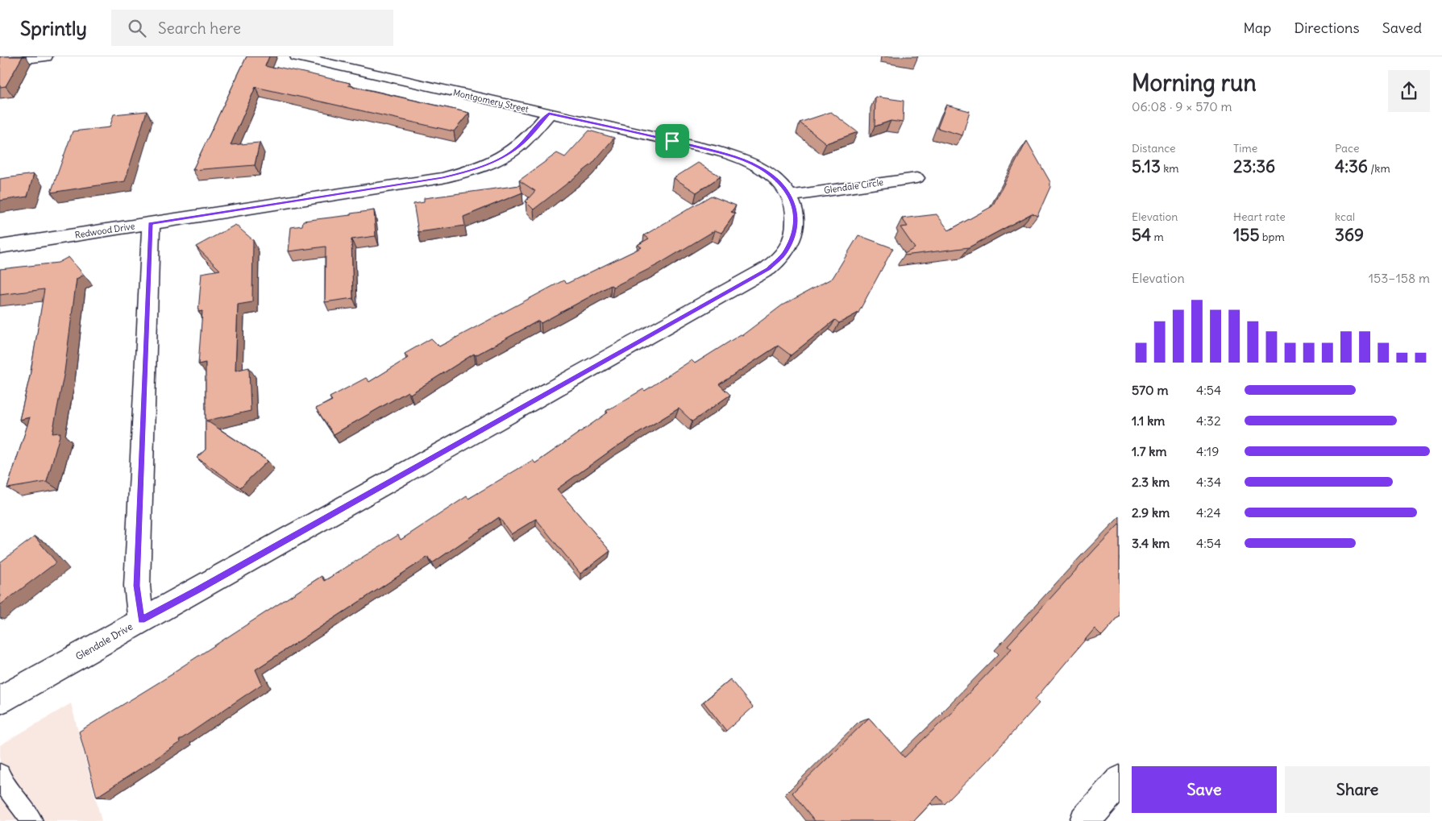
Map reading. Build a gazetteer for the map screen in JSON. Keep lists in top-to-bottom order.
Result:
{
  "streets": {
    "street": [
      "Montgomery Street",
      "Glendale Circle",
      "Redwood Drive",
      "Glendale Drive"
    ]
  },
  "crossings": [
    ["Montgomery Street", "Glendale Circle"],
    ["Montgomery Street", "Redwood Drive"],
    ["Montgomery Street", "Glendale Drive"],
    ["Glendale Circle", "Glendale Drive"]
  ],
  "page": {
    "header": "Sprintly",
    "search": "Search here",
    "nav": ["Map", "Directions", "Saved"],
    "heading": ["Morning run", "06:08 · 9 × 570 m"],
    "stats": [
      ["Distance", "5.13 km"],
      ["Time", "23:36"],
      ["Pace", "4:36 /km"],
      ["Elevation", "54 m"],
      ["Heart rate", "155 bpm"],
      ["kcal", "369"]
    ],
    "chart": ["Elevation", "153–158 m"],
    "list": [
      {
        "name": "570 m",
        "note": "4:54"
      },
      {
        "name": "1.1 km",
        "note": "4:32"
      },
      {
        "name": "1.7 km",
        "note": "4:19"
      },
      {
        "name": "2.3 km",
        "note": "4:34"
      },
      {
        "name": "2.9 km",
        "note": "4:24"
      },
      {
        "name": "3.4 km",
        "note": "4:54"
      }
    ],
    "buttons": ["Save", "Share"]
  }
}
